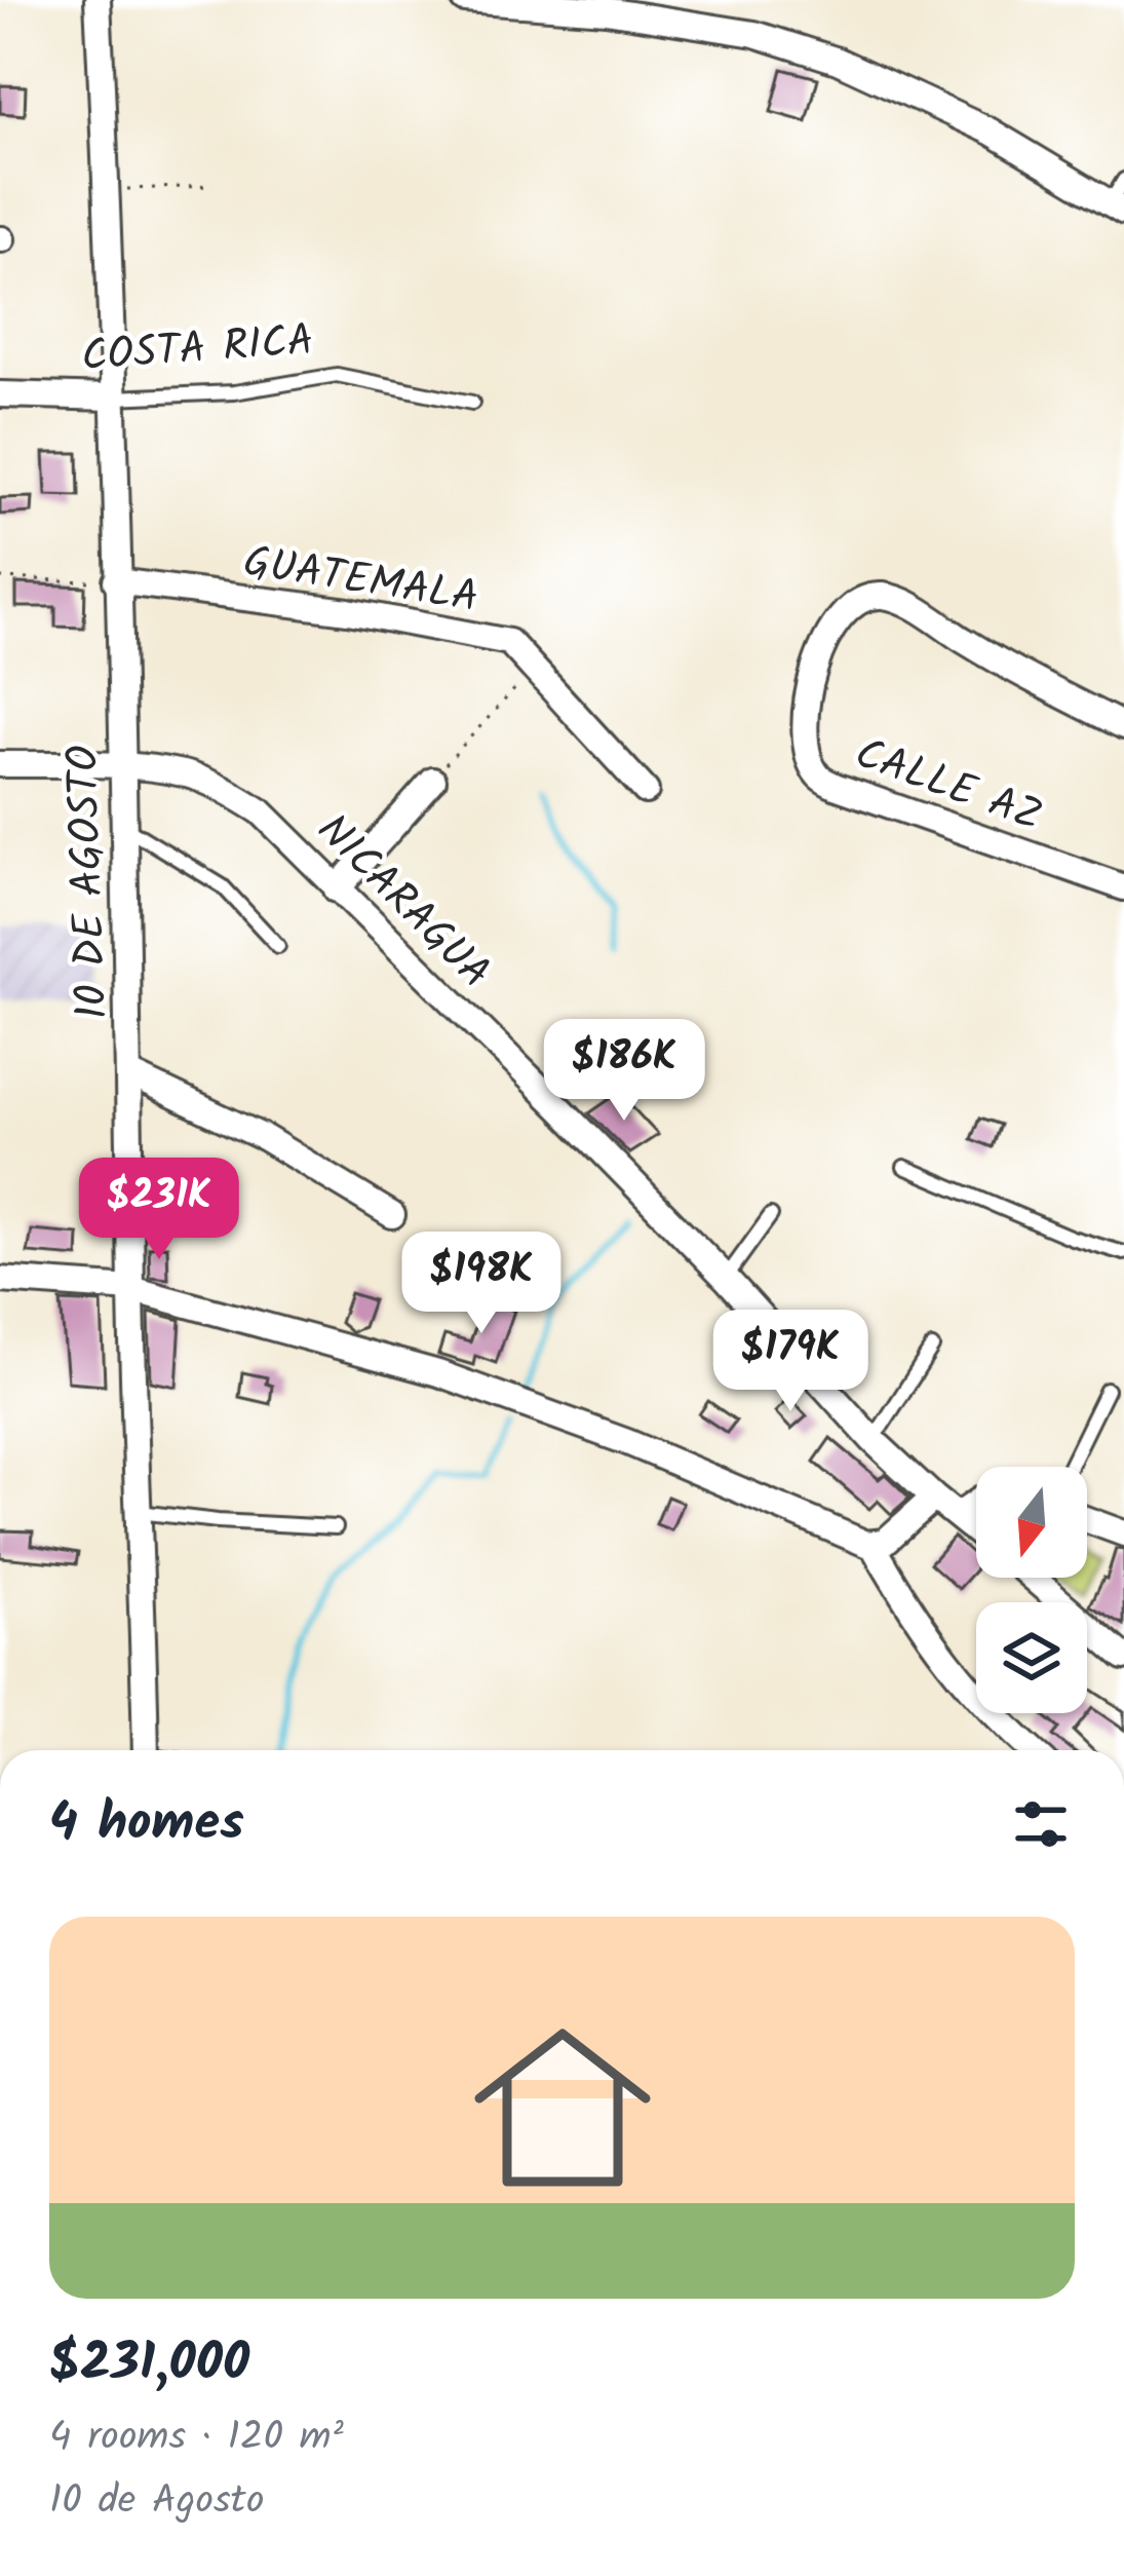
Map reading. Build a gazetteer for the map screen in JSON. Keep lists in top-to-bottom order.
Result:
{
  "streets": {
    "street": [
      "COSTA RICA",
      "GUATEMALA",
      "CALLE AZ",
      "10 DE AGOSTO",
      "NICARAGUA"
    ]
  },
  "crossings": [
    ["COSTA RICA", "10 DE AGOSTO"],
    ["GUATEMALA", "10 DE AGOSTO"],
    ["10 DE AGOSTO", "NICARAGUA"]
  ],
  "north": "bottom",
  "page": {
    "price": [
      "$186K",
      "$231K",
      "$198K",
      "$179K"
    ],
    "heading": "4 homes",
    "list": [
      {
        "name": "$231,000",
        "note": "4 rooms · 120 m² · 10 de Agosto"
      }
    ]
  }
}
